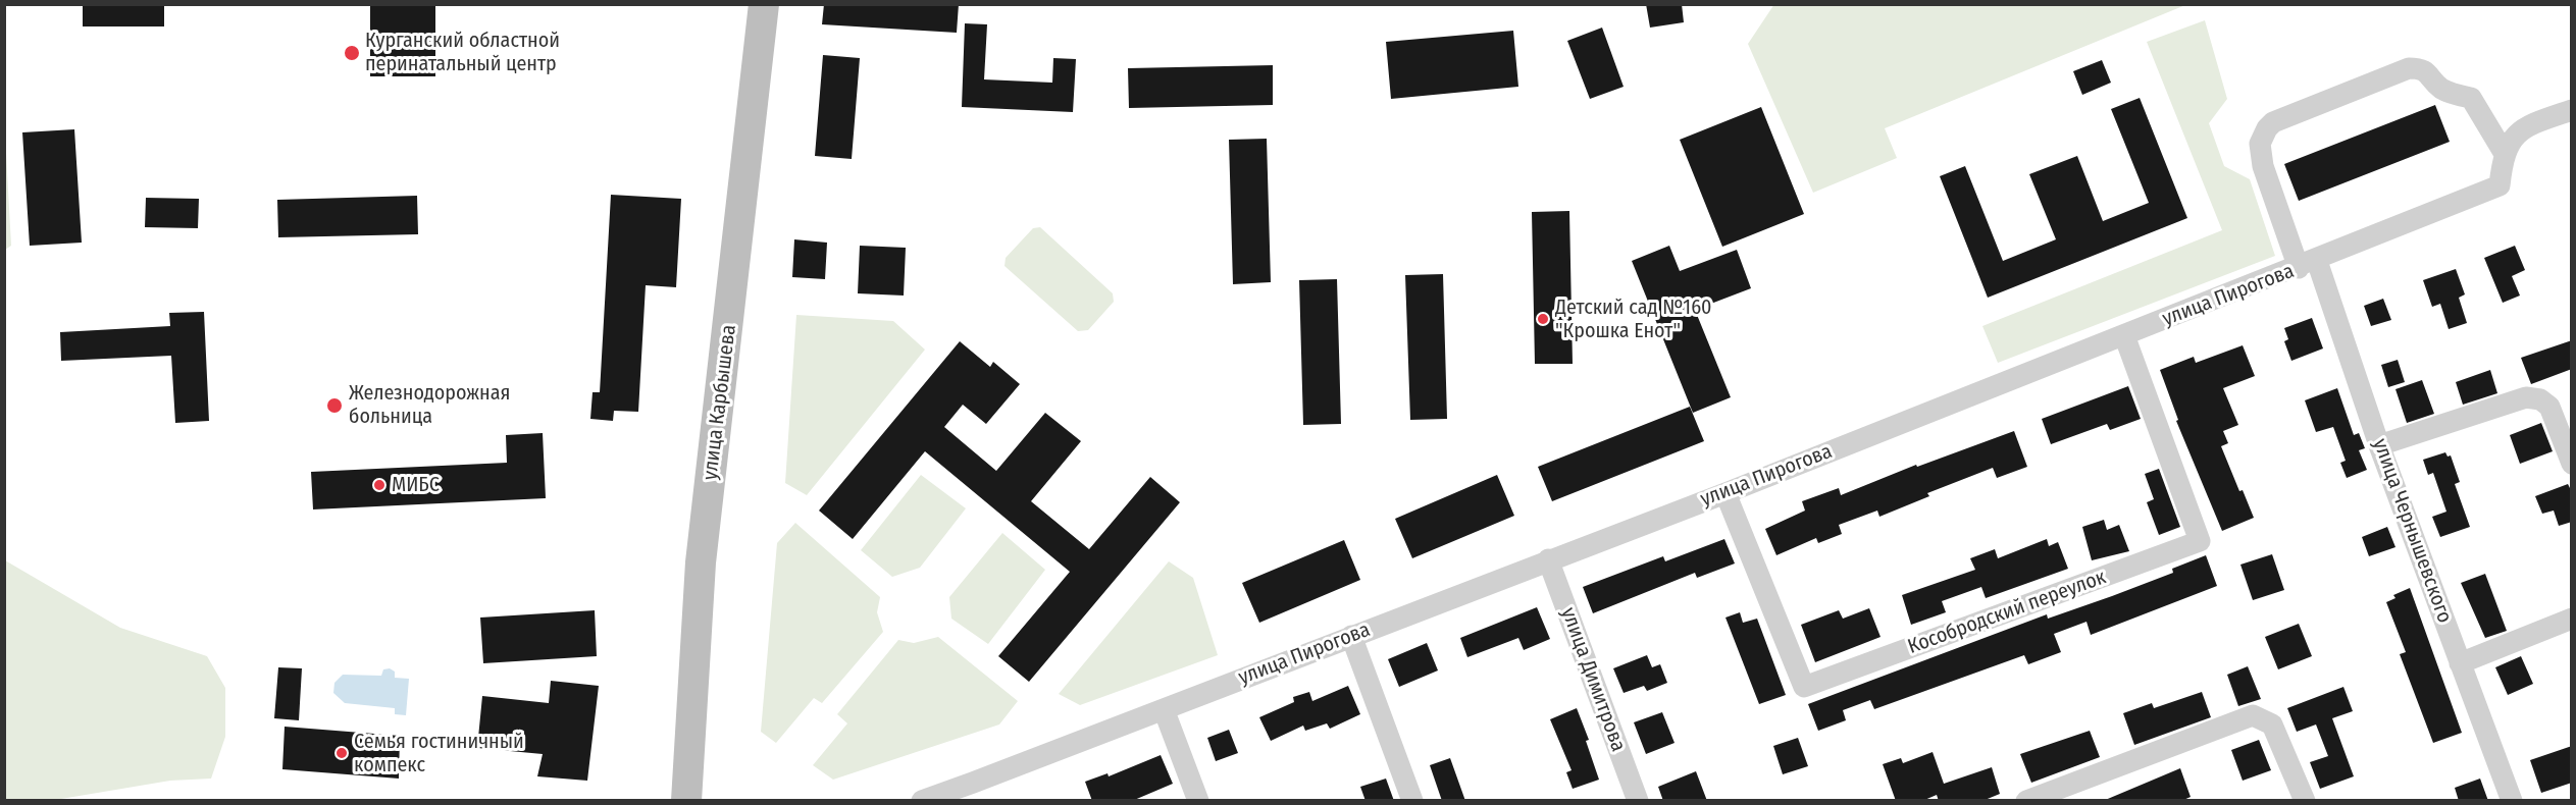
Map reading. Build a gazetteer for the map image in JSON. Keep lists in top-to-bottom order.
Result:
{
  "streets": {
    "main road": ["улица Карбышева"],
    "street": [
      "улица Пирогова",
      "улица Чернышевского",
      "Кособродский переулок",
      "улица Димитрова"
    ]
  },
  "crossings": [
    ["улица Пирогова", "улица Чернышевского"],
    ["улица Пирогова", "Кособродский переулок"],
    ["улица Пирогова", "улица Димитрова"]
  ],
  "places": [
    "Курганский областной перинатальный центр",
    "Детский сад №160 \"Крошка Енот\"",
    "Железнодорожная больница",
    "МИБС",
    "Семья гостиничный компекс"
  ]
}
